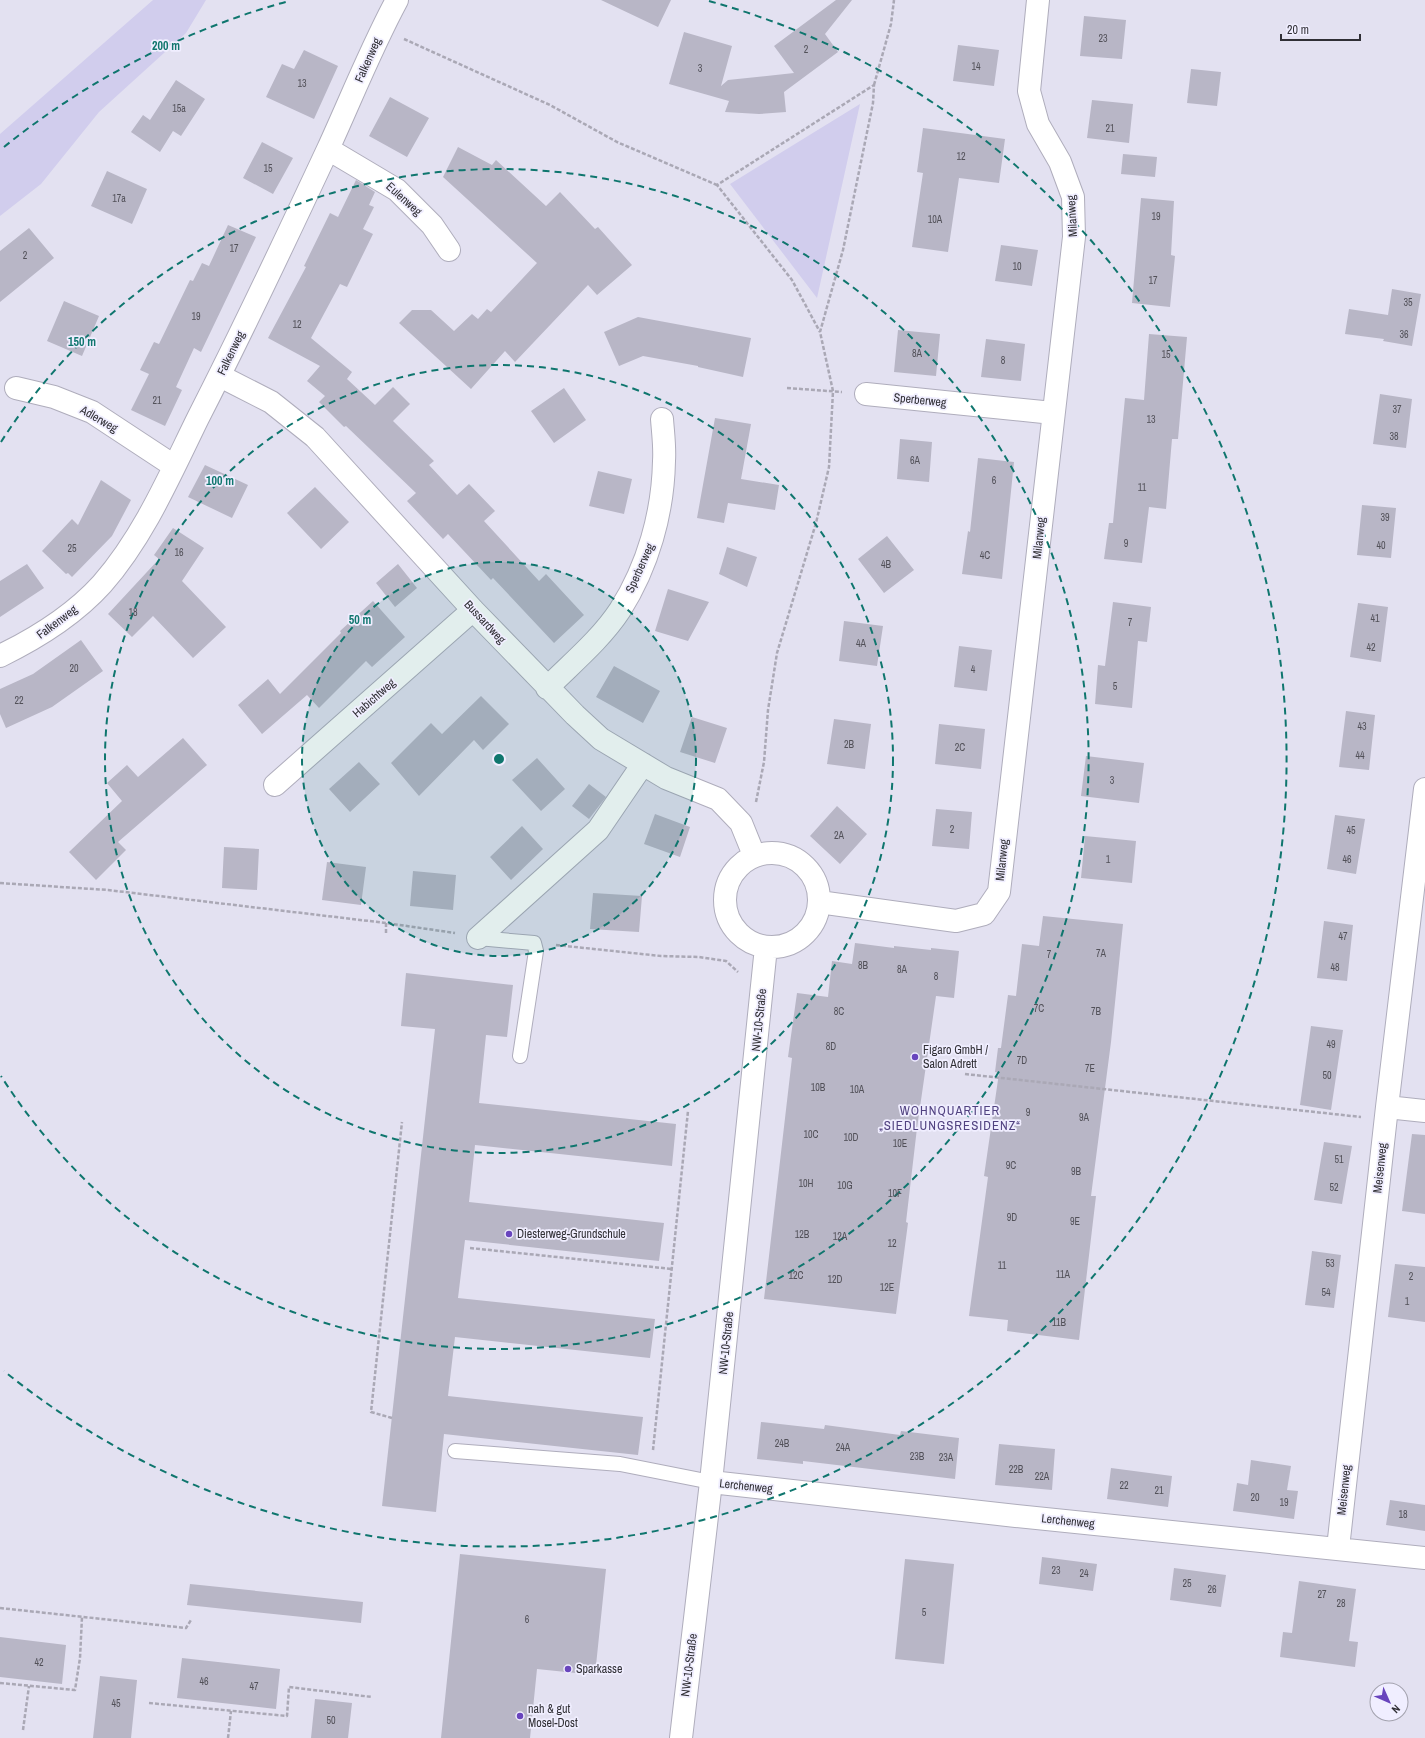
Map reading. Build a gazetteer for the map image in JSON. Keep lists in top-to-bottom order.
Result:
{
  "streets": {
    "street": [
      "Falkenweg",
      "Eulenweg",
      "Milanweg",
      "Sperberweg",
      "Adlerweg",
      "Bussardweg",
      "Habichtweg",
      "NW-10-Straße",
      "Meisenweg",
      "Lerchenweg"
    ]
  },
  "crossings": [
    ["Falkenweg", "Eulenweg"],
    ["Falkenweg", "Adlerweg"],
    ["Falkenweg", "Bussardweg"],
    ["Milanweg", "Sperberweg"],
    ["Milanweg", "Bussardweg"],
    ["Milanweg", "NW-10-Straße"],
    ["Sperberweg", "Bussardweg"],
    ["Bussardweg", "Habichtweg"],
    ["Bussardweg", "NW-10-Straße"],
    ["NW-10-Straße", "Lerchenweg"],
    ["Meisenweg", "Lerchenweg"]
  ],
  "districts": ["WOHNQUARTIER „SIEDLUNGSRESIDENZ“"],
  "places": [
    "Figaro GmbH / Salon Adrett",
    "Diesterweg-Grundschule",
    "Sparkasse",
    "nah & gut Mosel-Dost"
  ],
  "house_numbers": [
    "23",
    "2",
    "14",
    "3",
    "13",
    "15a",
    "21",
    "12",
    "15",
    "17a",
    "19",
    "10A",
    "17",
    "2",
    "10",
    "17",
    "35",
    "19",
    "12",
    "36",
    "8A",
    "15",
    "8",
    "21",
    "37",
    "13",
    "38",
    "6A",
    "6",
    "11",
    "39",
    "9",
    "40",
    "25",
    "16",
    "4C",
    "4B",
    "18",
    "41",
    "7",
    "4A",
    "42",
    "20",
    "4",
    "5",
    "22",
    "43",
    "2B",
    "2C",
    "44",
    "3",
    "2",
    "45",
    "2A",
    "1",
    "46",
    "47",
    "7A",
    "7",
    "8B",
    "48",
    "8A",
    "8",
    "7C",
    "8C",
    "7B",
    "49",
    "8D",
    "7D",
    "7E",
    "50",
    "10B",
    "10A",
    "9",
    "9A",
    "10C",
    "10D",
    "10E",
    "51",
    "9C",
    "9B",
    "10H",
    "10G",
    "52",
    "10F",
    "9D",
    "9E",
    "12B",
    "12A",
    "12",
    "53",
    "11",
    "11A",
    "12C",
    "2",
    "12D",
    "12E",
    "54",
    "1",
    "11B",
    "24B",
    "24A",
    "23B",
    "23A",
    "22B",
    "22A",
    "22",
    "21",
    "20",
    "19",
    "18",
    "23",
    "24",
    "25",
    "26",
    "27",
    "28",
    "5",
    "6",
    "42",
    "46",
    "47",
    "45",
    "50"
  ],
  "scale_bar": "20 m",
  "north": "bottom right",
  "rings": [
    "200 m",
    "150 m",
    "100 m",
    "50 m"
  ]
}
